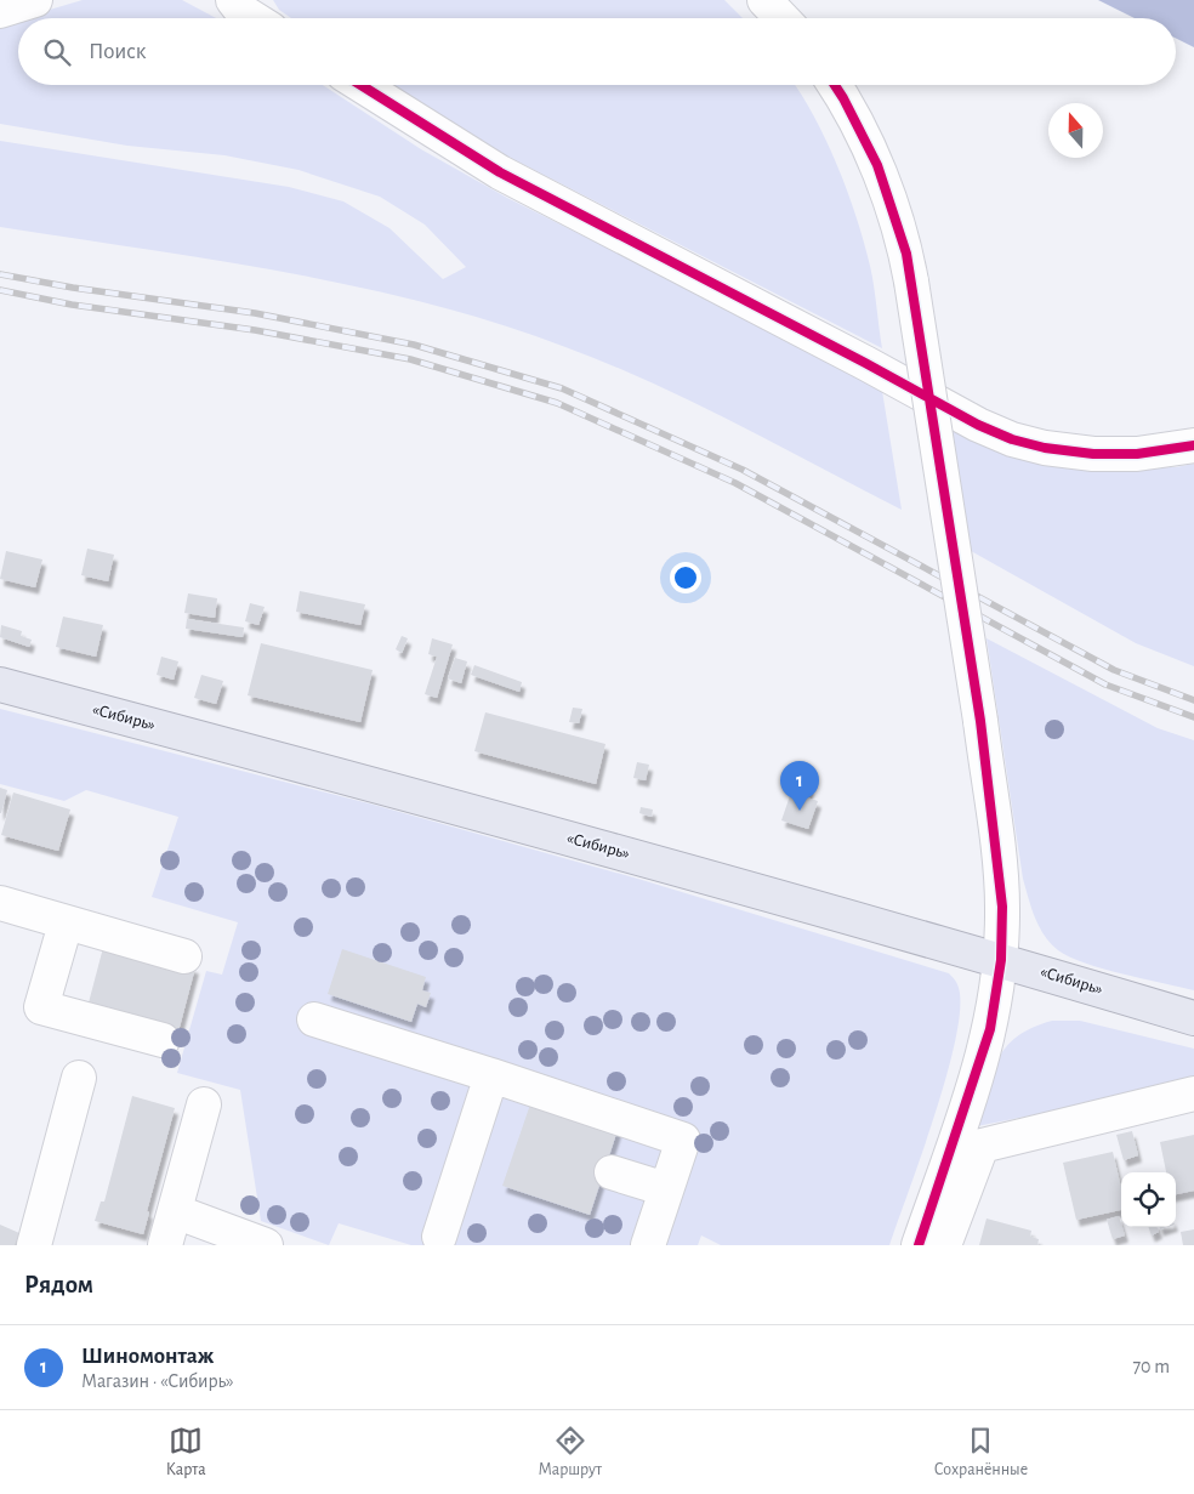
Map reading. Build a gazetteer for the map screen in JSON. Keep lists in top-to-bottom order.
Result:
{
  "streets": {
    "highway": ["«Сибирь»"]
  },
  "north": "top",
  "page": {
    "search": "Поиск",
    "pins": "1",
    "heading": "Рядом",
    "list": [
      {
        "mark": "1",
        "name": "Шиномонтаж",
        "note": "Магазин · «Сибирь»",
        "value": "70 m"
      }
    ],
    "nav": ["Карта", "Маршрут", "Сохранённые"]
  }
}
